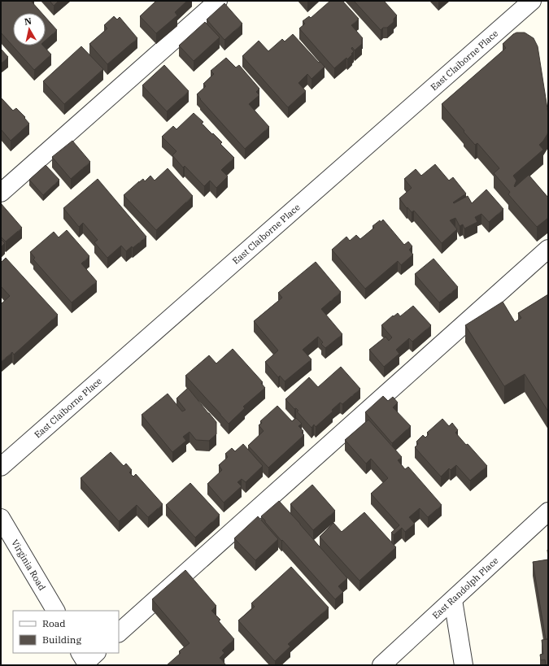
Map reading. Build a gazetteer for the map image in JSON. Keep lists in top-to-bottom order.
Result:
{
  "streets": {
    "street": ["East Claiborne Place", "Virginia Road", "East Randolph Place"]
  },
  "legend": ["Road", "Building"],
  "north": "top"
}
